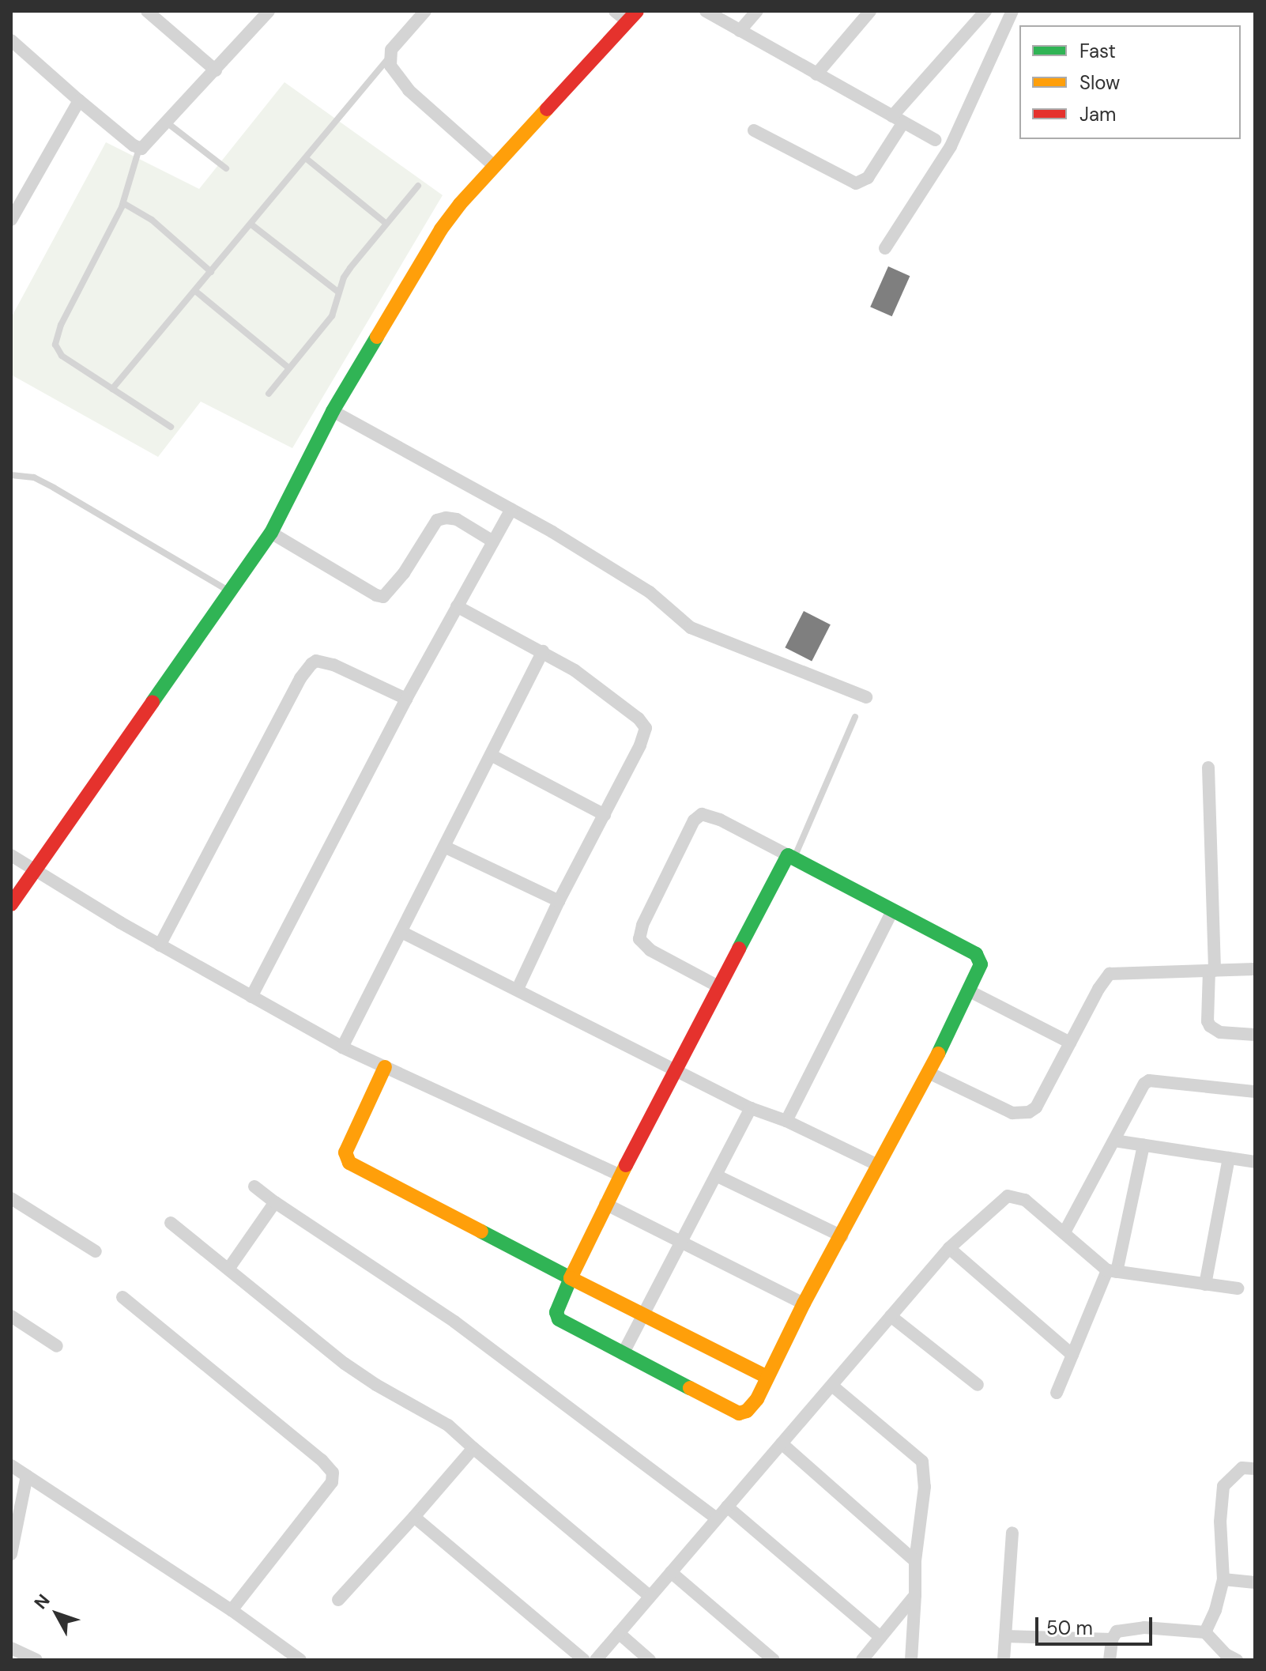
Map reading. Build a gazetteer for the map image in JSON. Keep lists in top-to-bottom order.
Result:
{
  "legend": ["Fast", "Slow", "Jam"],
  "scale_bar": "50 m",
  "north": "top left"
}
